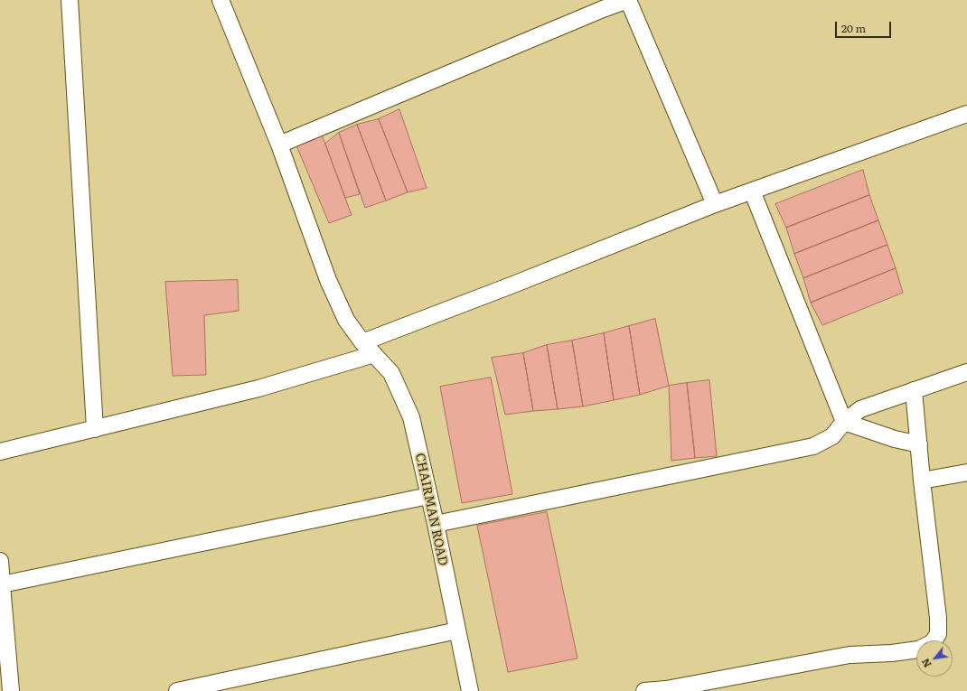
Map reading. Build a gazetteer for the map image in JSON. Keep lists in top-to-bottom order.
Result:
{
  "streets": {
    "street": ["CHAIRMAN ROAD"]
  },
  "scale_bar": "20 m",
  "north": "bottom left"
}
